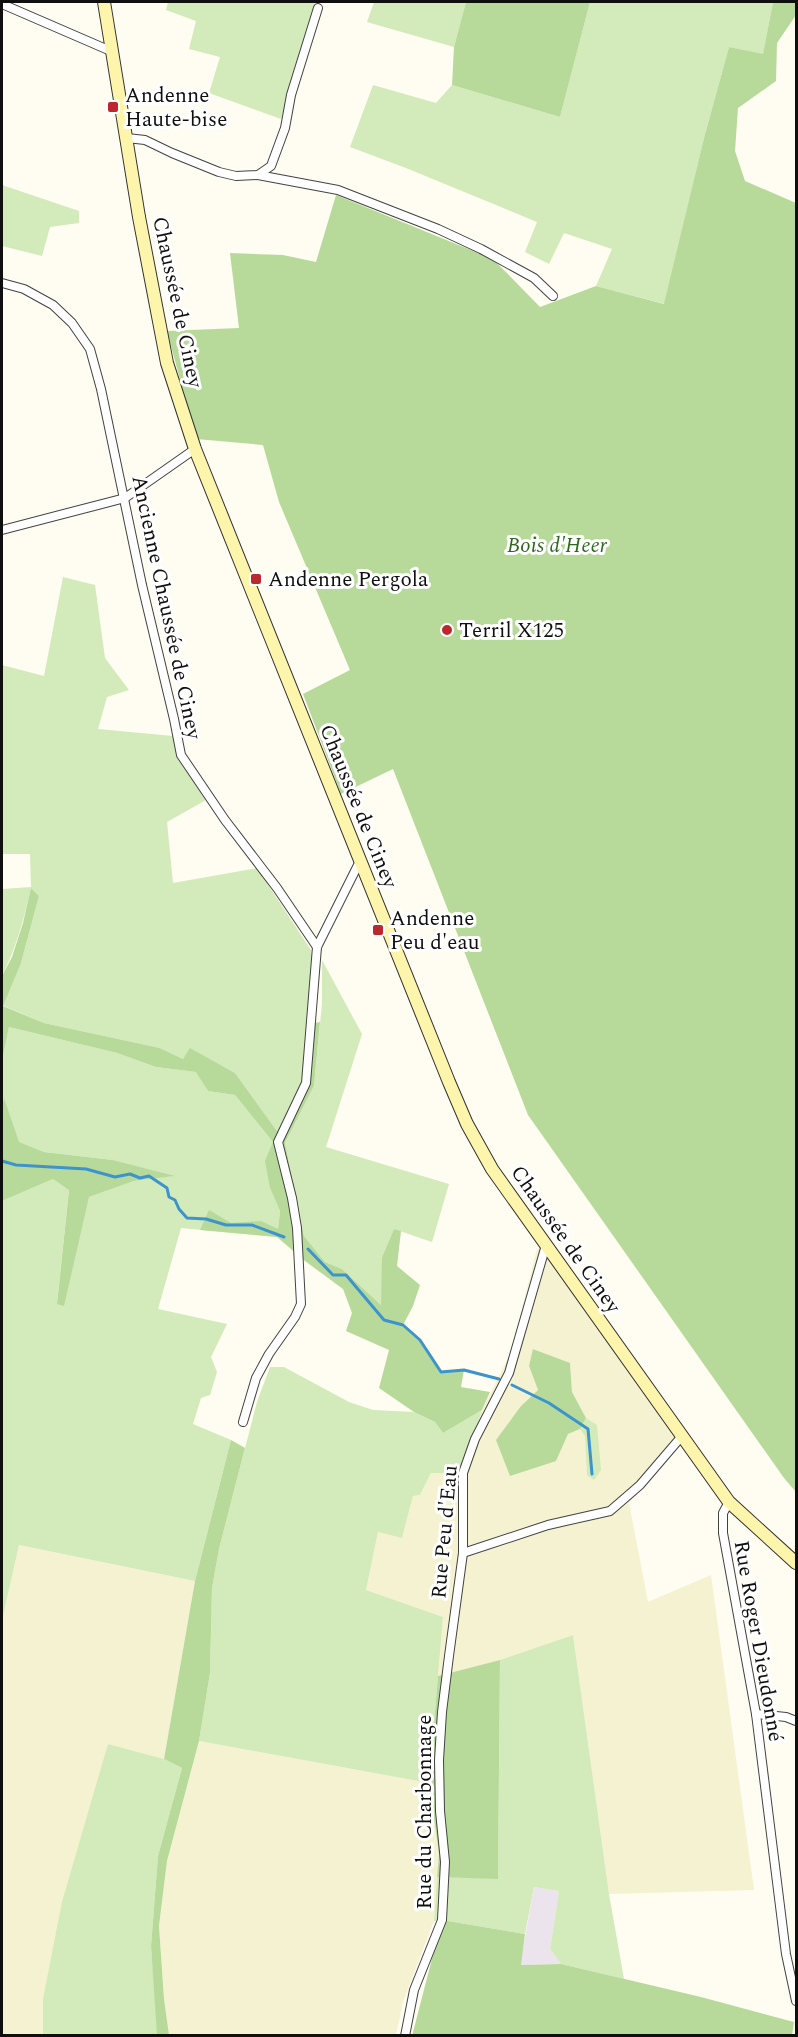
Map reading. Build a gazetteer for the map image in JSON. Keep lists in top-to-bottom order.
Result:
{
  "streets": {
    "main road": ["Chaussée de Ciney"],
    "street": [
      "Ancienne Chaussée de Ciney",
      "Rue Peu d'Eau",
      "Rue Roger Dieudonné",
      "Rue du Charbonnage"
    ]
  },
  "crossings": [
    ["Chaussée de Ciney", "Rue Peu d'Eau"],
    ["Chaussée de Ciney", "Rue Roger Dieudonné"],
    ["Rue Peu d'Eau", "Rue du Charbonnage"]
  ],
  "parks": ["Bois d'Heer"],
  "places": {
    "transit": ["Andenne Haute-bise", "Andenne Pergola", "Andenne Peu d'eau"],
    "other": ["Terril X125"]
  }
}
